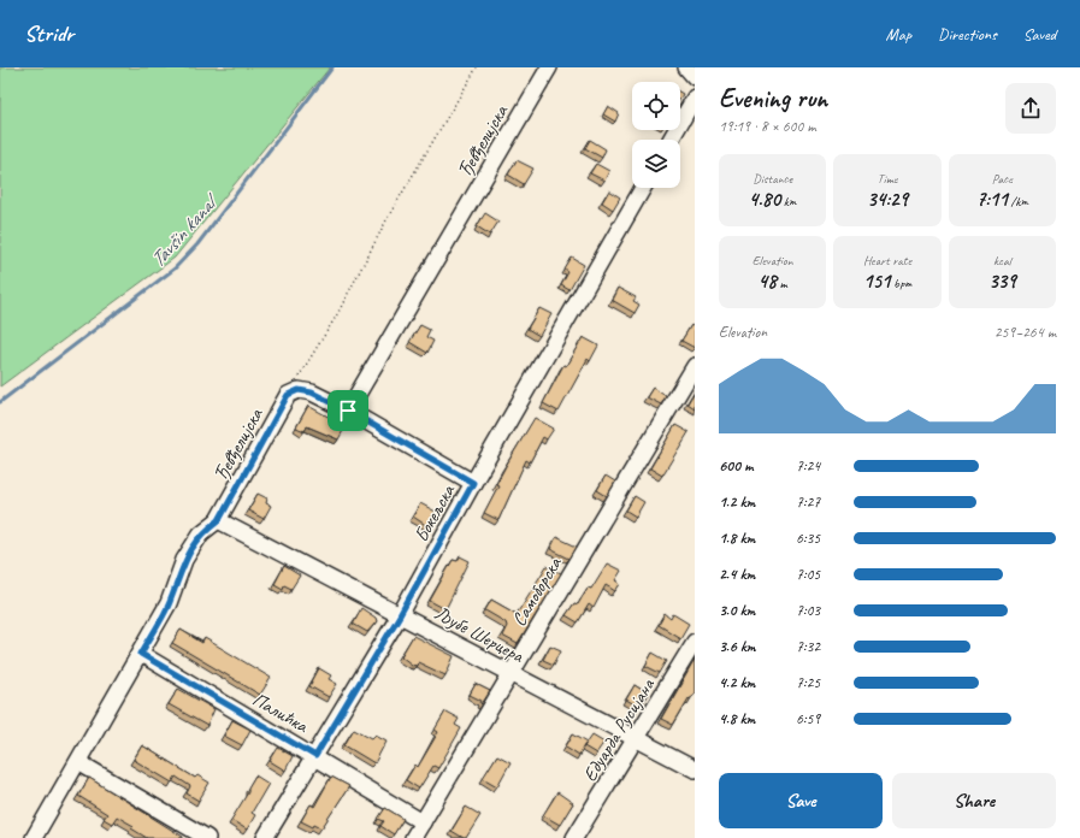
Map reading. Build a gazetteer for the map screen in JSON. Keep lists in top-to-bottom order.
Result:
{
  "streets": {
    "street": [
      "Ђевђелијска",
      "Бокељска",
      "Самоборска",
      "Љубе Шерцера",
      "Палићка",
      "Едуарда Русијана"
    ]
  },
  "crossings": [
    ["Ђевђелијска", "Љубе Шерцера"],
    ["Ђевђелијска", "Палићка"],
    ["Бокељска", "Љубе Шерцера"],
    ["Бокељска", "Палићка"],
    ["Самоборска", "Љубе Шерцера"],
    ["Самоборска", "Палићка"],
    ["Љубе Шерцера", "Едуарда Русијана"]
  ],
  "water": ["Tavšin kanal"],
  "page": {
    "header": "Stridr",
    "nav": ["Map", "Directions", "Saved"],
    "heading": ["Evening run", "19:19 · 8 × 600 m"],
    "stats": [
      ["Distance", "4.80 km"],
      ["Time", "34:29"],
      ["Pace", "7:11 /km"],
      ["Elevation", "48 m"],
      ["Heart rate", "151 bpm"],
      ["kcal", "339"]
    ],
    "chart": ["Elevation", "259–264 m"],
    "list": [
      {
        "name": "600 m",
        "note": "7:24"
      },
      {
        "name": "1.2 km",
        "note": "7:27"
      },
      {
        "name": "1.8 km",
        "note": "6:35"
      },
      {
        "name": "2.4 km",
        "note": "7:05"
      },
      {
        "name": "3.0 km",
        "note": "7:03"
      },
      {
        "name": "3.6 km",
        "note": "7:32"
      },
      {
        "name": "4.2 km",
        "note": "7:25"
      },
      {
        "name": "4.8 km",
        "note": "6:59"
      }
    ],
    "buttons": ["Save", "Share"]
  }
}
